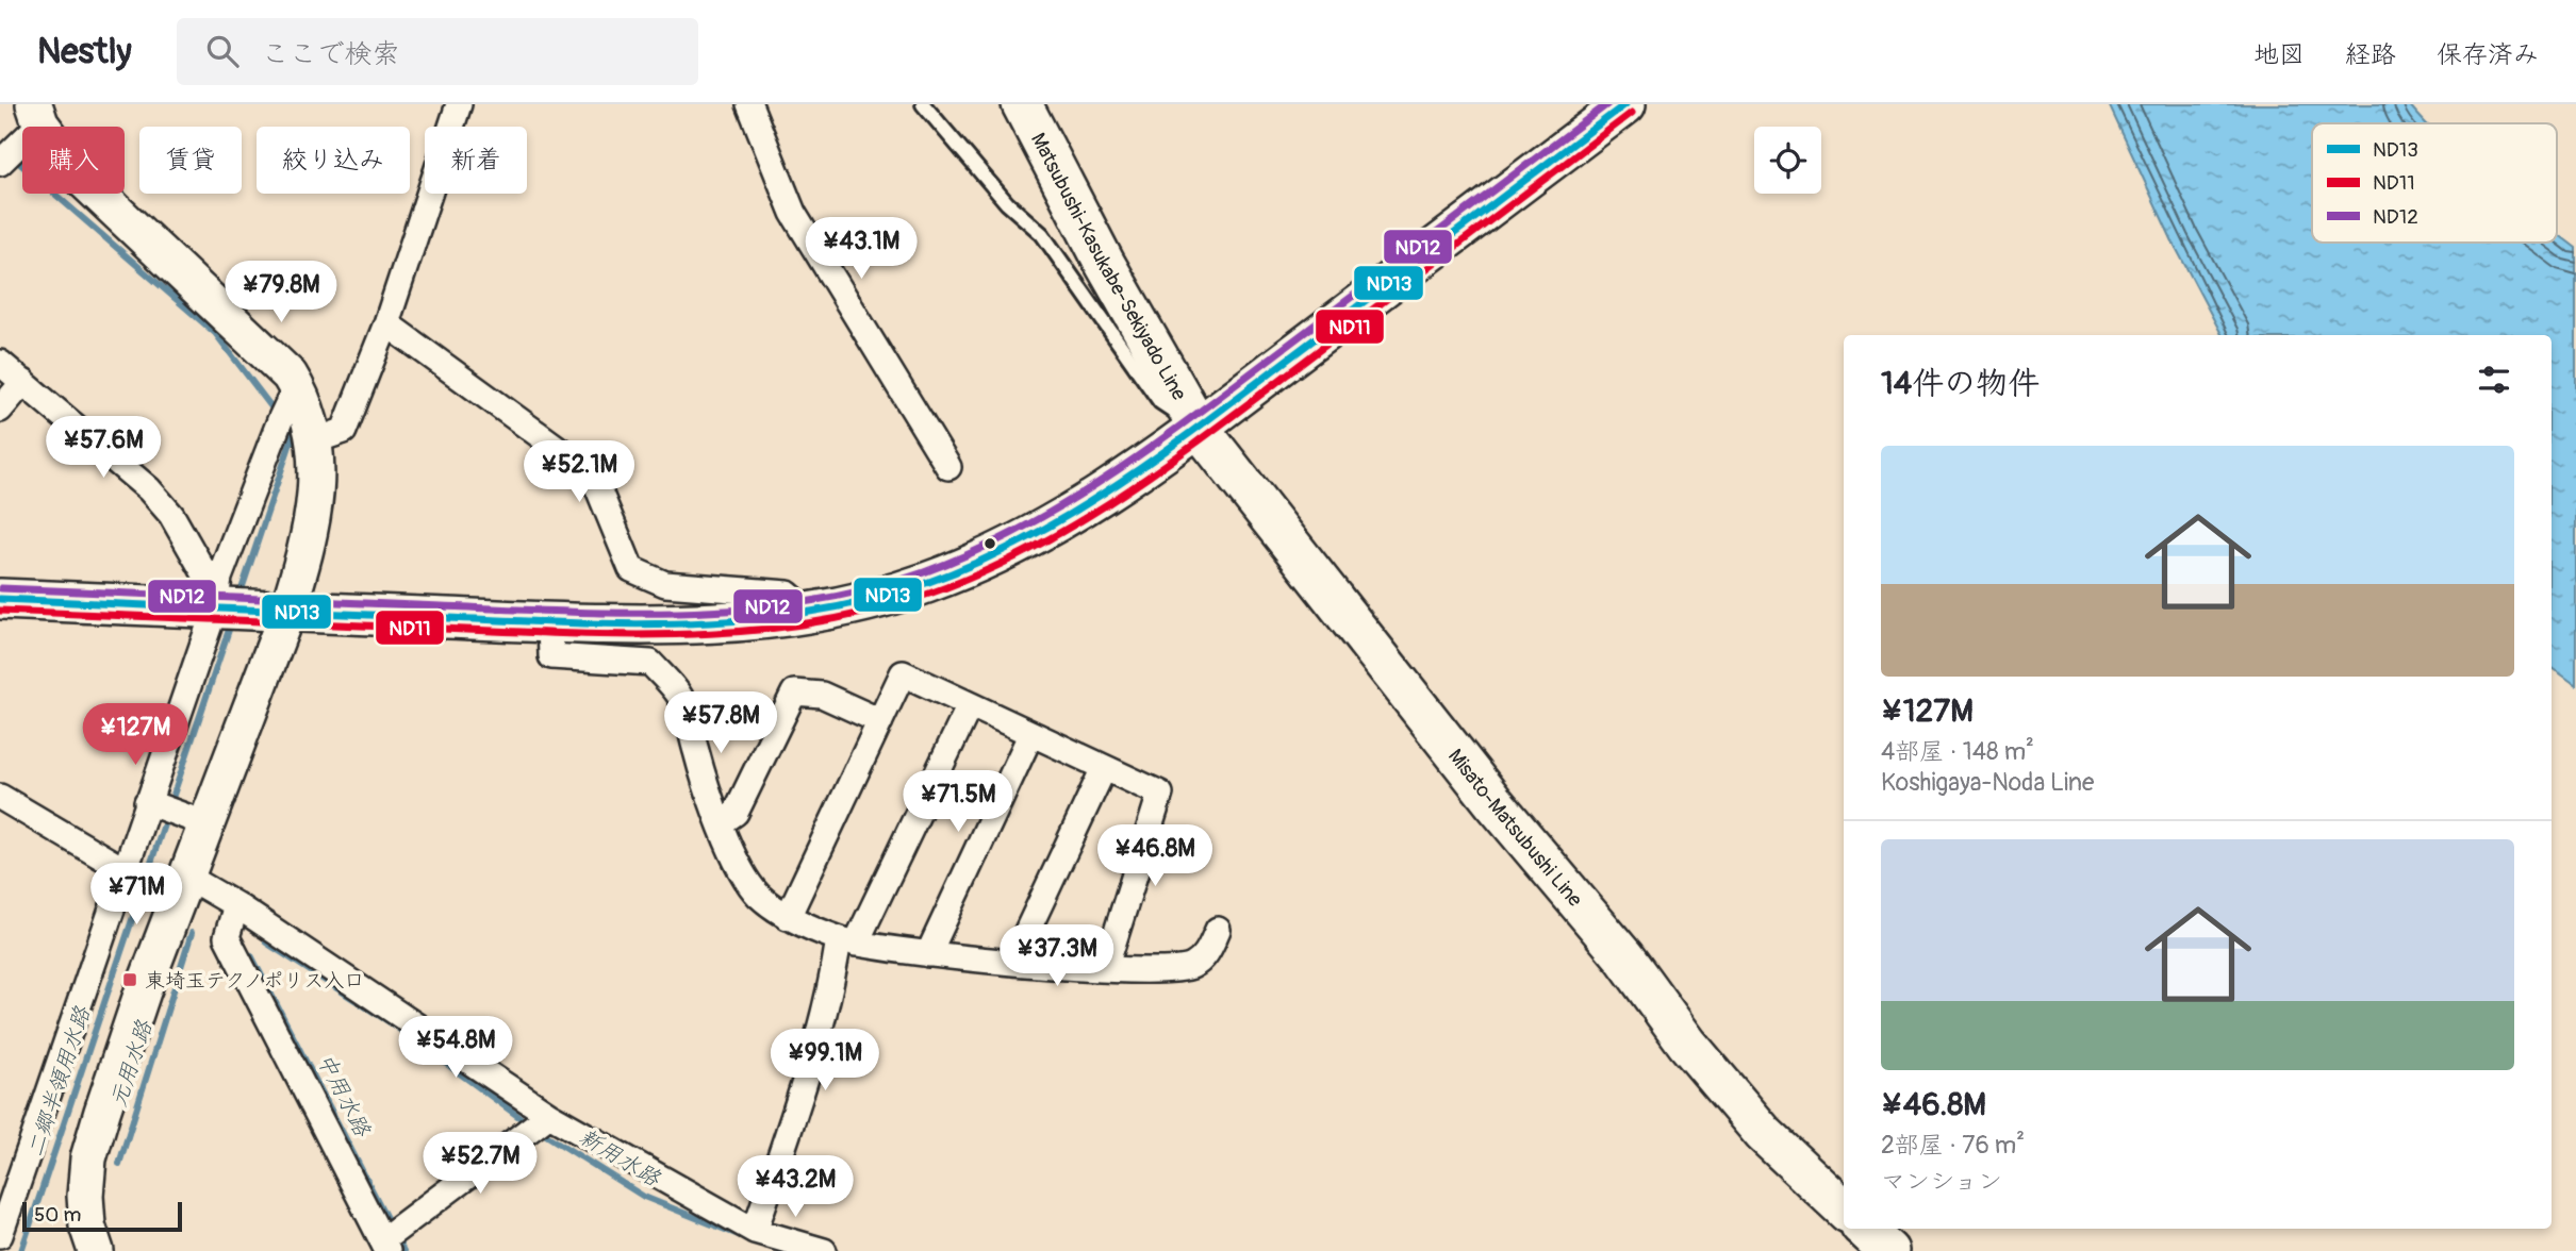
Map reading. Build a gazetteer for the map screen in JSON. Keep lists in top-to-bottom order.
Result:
{
  "streets": {
    "main road": ["Matsubushi-Kasukabe-Sekiyado Line", "Misato-Matsubushi Line"]
  },
  "crossings": [
    ["Matsubushi-Kasukabe-Sekiyado Line", "Misato-Matsubushi Line"]
  ],
  "water": [
    "元用水路",
    "二郷半領用水路",
    "中用水路",
    "新用水路"
  ],
  "places": {
    "transit": ["東埼玉テクノポリス入口"]
  },
  "lines": ["transit line ND13", "transit line ND12", "transit line ND11"],
  "legend": ["ND13", "ND11", "ND12"],
  "scale_bar": "50 m",
  "page": {
    "header": "Nestly",
    "search": "ここで検索",
    "nav": ["地図", "経路", "保存済み"],
    "chip": [
      "購入",
      "賃貸",
      "絞り込み",
      "新着"
    ],
    "price": [
      "¥43.1M",
      "¥79.8M",
      "¥57.6M",
      "¥52.1M",
      "¥57.8M",
      "¥127M",
      "¥71.5M",
      "¥46.8M",
      "¥71M",
      "¥37.3M",
      "¥54.8M",
      "¥99.1M",
      "¥52.7M",
      "¥43.2M"
    ],
    "heading": "14件の物件",
    "list": [
      {
        "name": "¥127M",
        "note": "4部屋 · 148 m² · Koshigaya-Noda Line"
      },
      {
        "name": "¥46.8M",
        "note": "2部屋 · 76 m² · マンション"
      }
    ],
    "scale": "50 m"
  }
}
